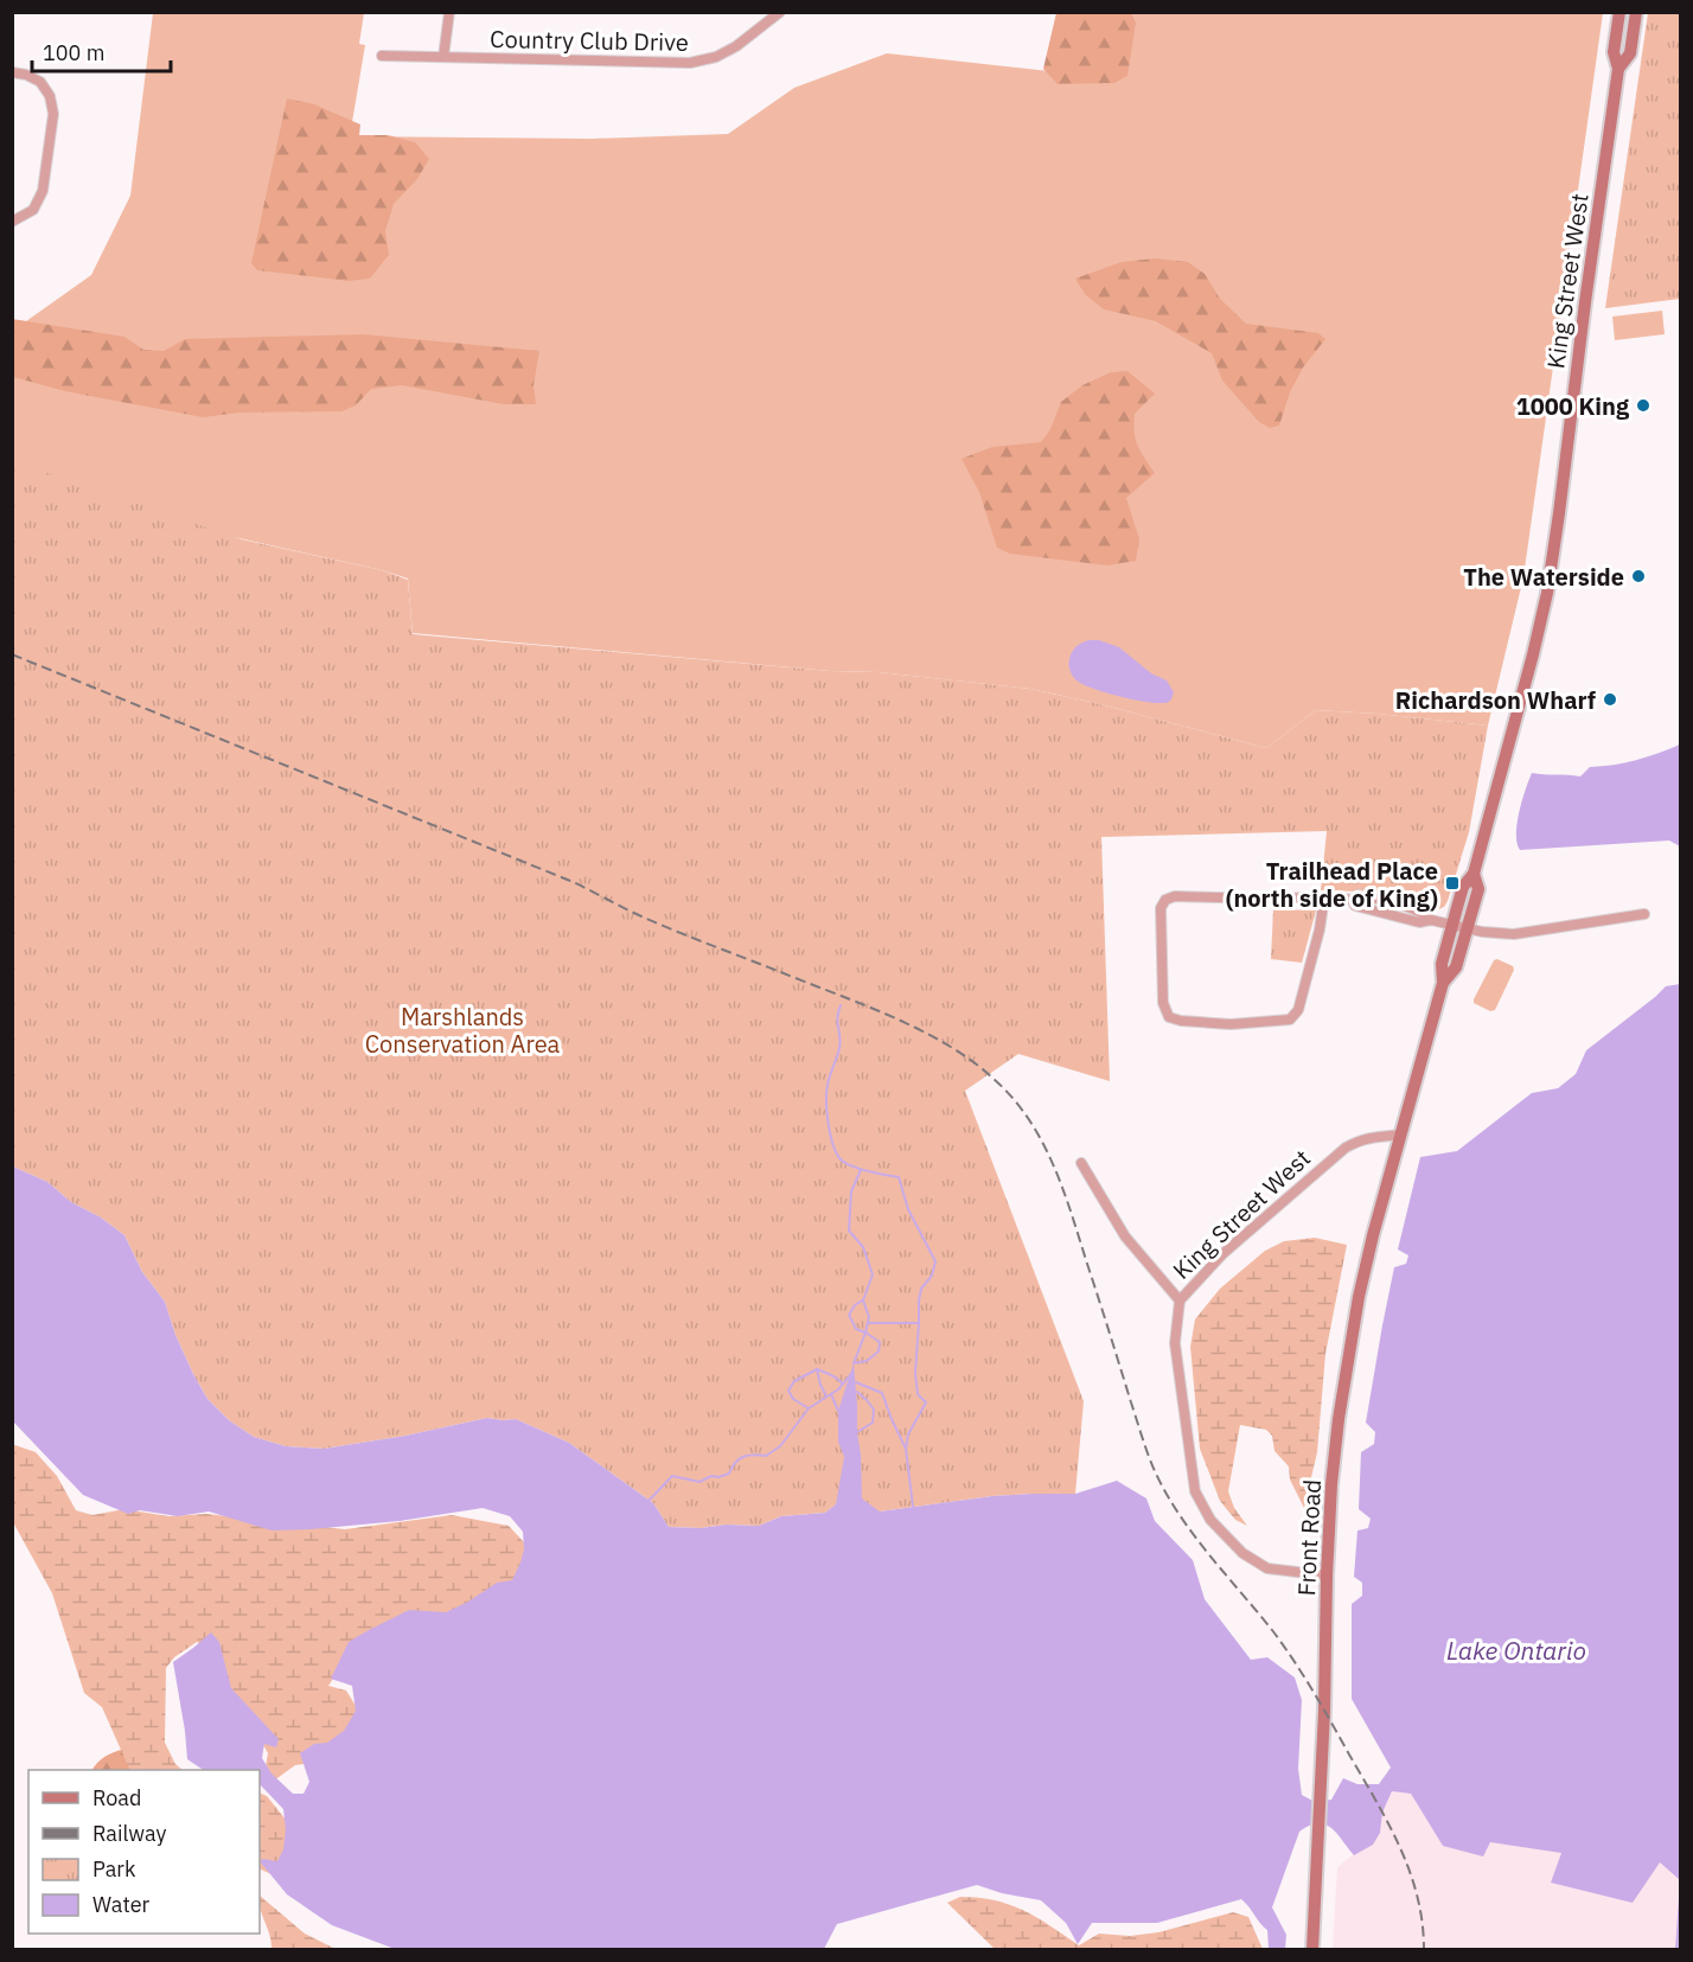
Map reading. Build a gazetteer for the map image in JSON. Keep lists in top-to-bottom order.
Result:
{
  "streets": {
    "main road": ["King Street West", "Front Road"],
    "street": ["Country Club Drive"]
  },
  "crossings": [
    ["King Street West", "Front Road"]
  ],
  "water": ["Lake Ontario"],
  "parks": ["Marshlands Conservation Area"],
  "places": {
    "other": ["1000 King", "The Waterside", "Richardson Wharf"],
    "transit": ["Trailhead Place (north side of King)"]
  },
  "legend": [
    "Road",
    "Railway",
    "Park",
    "Water"
  ],
  "scale_bar": "100 m"
}
